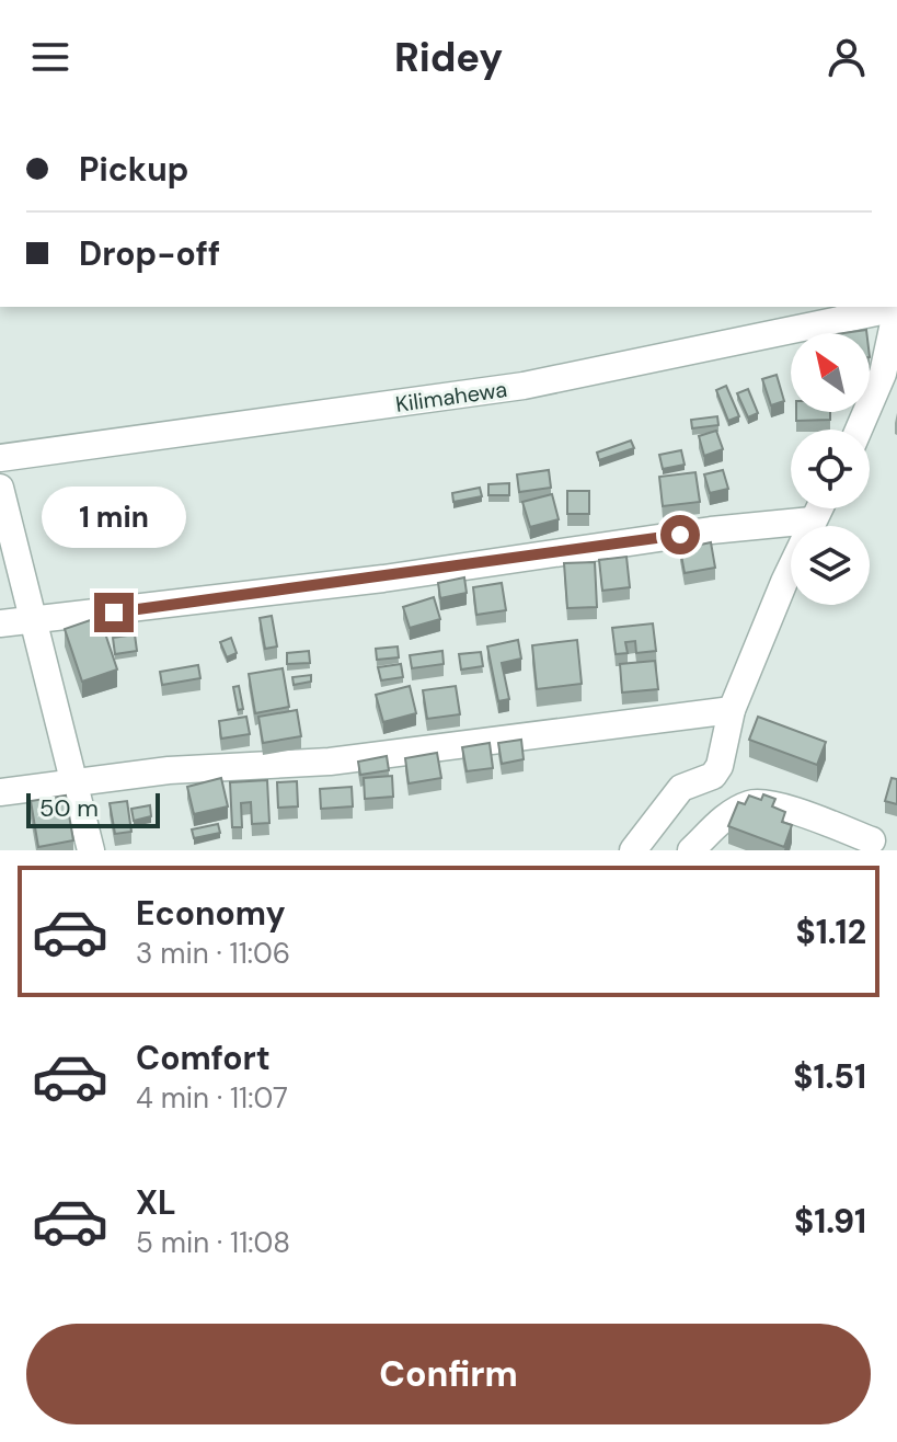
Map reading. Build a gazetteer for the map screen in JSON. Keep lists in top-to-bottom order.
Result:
{
  "streets": {
    "street": ["Kilimahewa"]
  },
  "scale_bar": "50 m",
  "north": "top left",
  "page": {
    "header": "Ridey",
    "banner": ["Pickup", "Drop-off"],
    "bubble": "1 min",
    "scale": "50 m",
    "list": [
      {
        "name": "Economy",
        "note": "3 min · 11:06",
        "value": "$1.12"
      },
      {
        "name": "Comfort",
        "note": "4 min · 11:07",
        "value": "$1.51"
      },
      {
        "name": "XL",
        "note": "5 min · 11:08",
        "value": "$1.91"
      }
    ],
    "buttons": "Confirm"
  }
}
